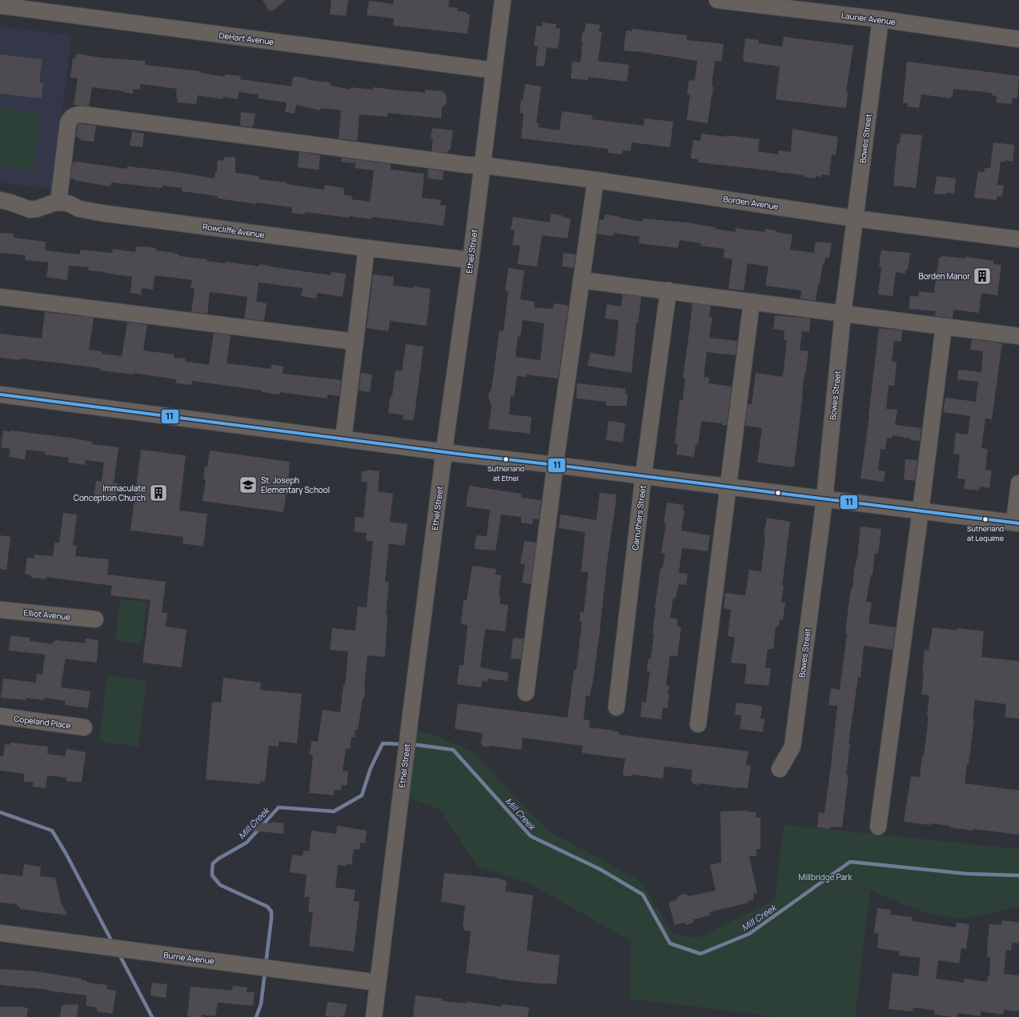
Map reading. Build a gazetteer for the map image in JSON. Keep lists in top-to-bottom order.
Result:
{
  "streets": {
    "street": [
      "Laurier Avenue",
      "DeHart Avenue",
      "Bowes Street",
      "Borden Avenue",
      "Rowcliffe Avenue",
      "Ethel Street",
      "Carruthers Street",
      "Elliot Avenue",
      "Copeland Place",
      "Burne Avenue"
    ]
  },
  "crossings": [
    ["Laurier Avenue", "Bowes Street"],
    ["DeHart Avenue", "Ethel Street"],
    ["Bowes Street", "Borden Avenue"],
    ["Borden Avenue", "Rowcliffe Avenue"],
    ["Borden Avenue", "Ethel Street"],
    ["Rowcliffe Avenue", "Ethel Street"],
    ["Ethel Street", "Burne Avenue"]
  ],
  "water": ["Mill Creek"],
  "parks": ["Millbridge Park"],
  "places": {
    "building": ["Borden Manor", "Immaculate Conception Church"],
    "other": ["Sutherland at Ethel", "Sutherland at Lequime"],
    "school or university": ["St. Joseph Elementary School"]
  },
  "lines": ["transit line 11"]
}
